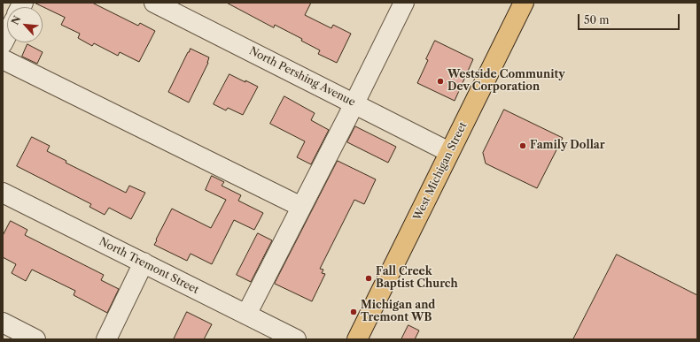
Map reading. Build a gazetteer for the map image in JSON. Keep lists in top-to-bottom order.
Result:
{
  "streets": {
    "main road": ["West Michigan Street"],
    "street": ["North Pershing Avenue", "North Tremont Street"]
  },
  "crossings": [
    ["North Pershing Avenue", "West Michigan Street"]
  ],
  "places": [
    "Westside Community Dev Corporation",
    "Family Dollar",
    "Fall Creek Baptist Church",
    "Michigan and Tremont WB"
  ],
  "scale_bar": "50 m",
  "north": "top left"
}
